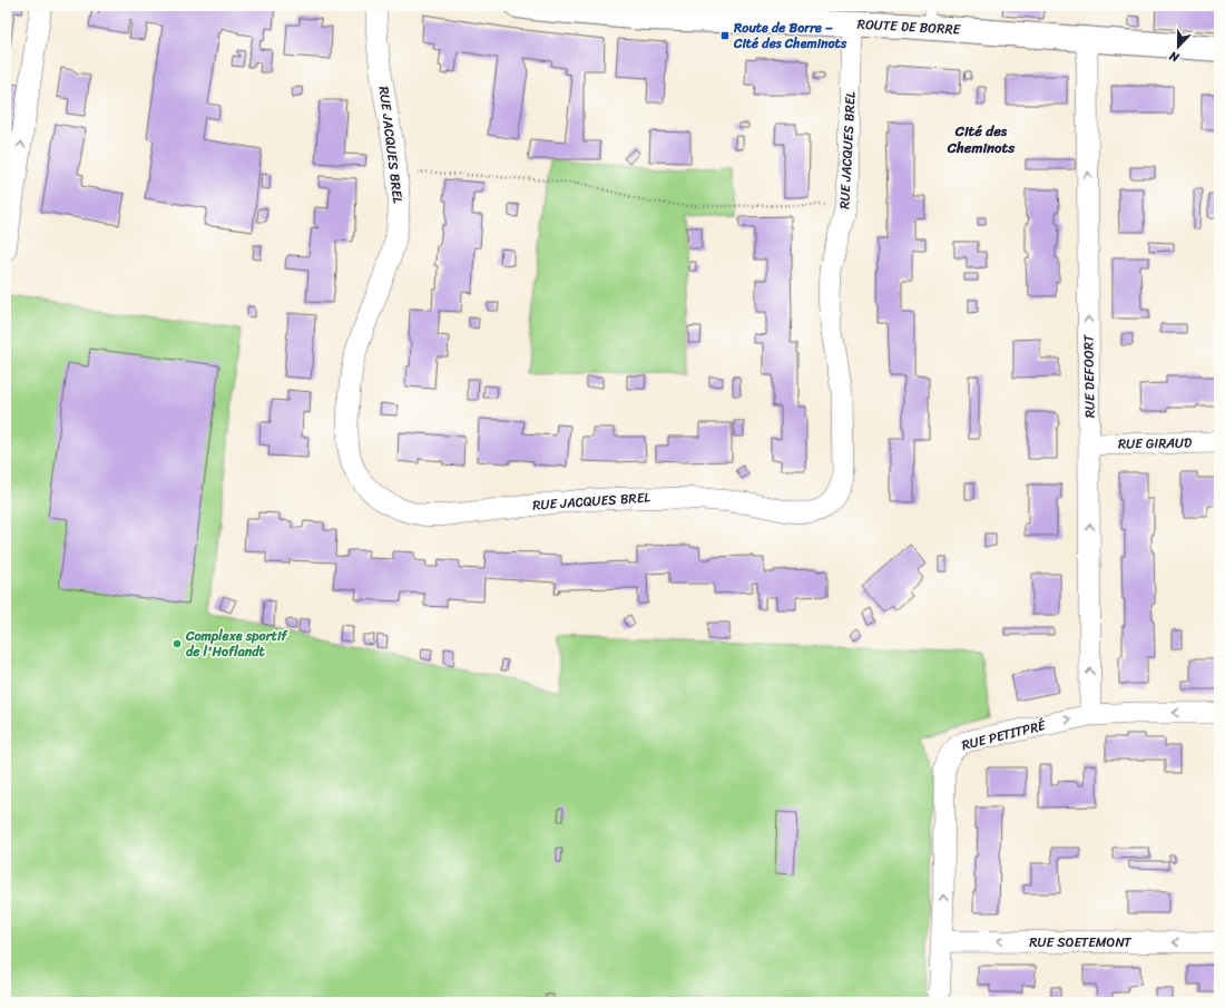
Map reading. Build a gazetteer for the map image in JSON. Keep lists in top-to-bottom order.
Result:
{
  "streets": {
    "main road": ["ROUTE DE BORRE"],
    "street": [
      "RUE JACQUES BREL",
      "RUE DEFOORT",
      "RUE GIRAUD",
      "RUE PETITPRÉ",
      "RUE SOETEMONT"
    ]
  },
  "crossings": [
    ["ROUTE DE BORRE", "RUE JACQUES BREL"],
    ["ROUTE DE BORRE", "RUE DEFOORT"],
    ["RUE DEFOORT", "RUE GIRAUD"],
    ["RUE DEFOORT", "RUE PETITPRÉ"],
    ["RUE PETITPRÉ", "RUE SOETEMONT"]
  ],
  "one_way": ["RUE DEFOORT", "RUE SOETEMONT"],
  "districts": ["Cité des Cheminots"],
  "places": {
    "transit": ["Route de Borre – Cité des Cheminots"],
    "other": ["Complexe sportif de l'Hoflandt"]
  },
  "north": "bottom"
}
